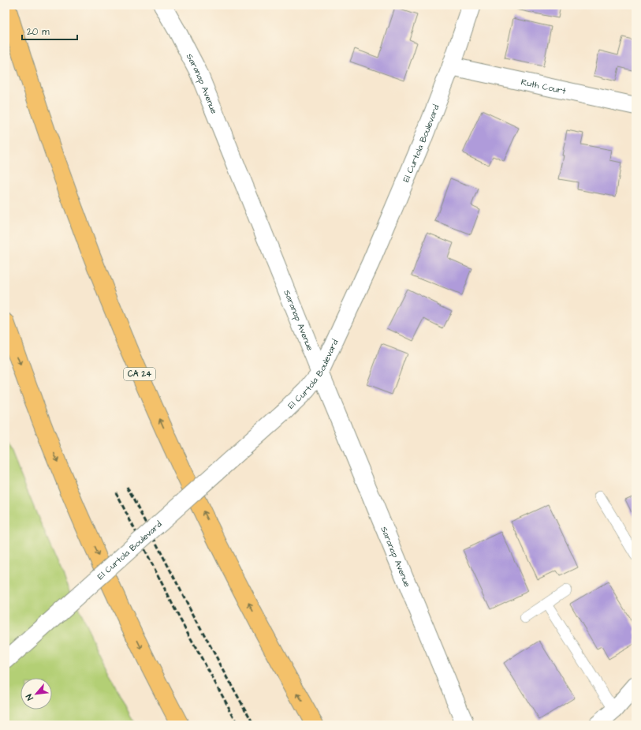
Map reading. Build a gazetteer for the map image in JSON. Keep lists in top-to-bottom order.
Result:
{
  "streets": {
    "highway": ["CA 24"],
    "street": ["Saranap Avenue", "Ruth Court", "El Curtola Boulevard"]
  },
  "crossings": [
    ["Saranap Avenue", "El Curtola Boulevard"],
    ["Ruth Court", "El Curtola Boulevard"]
  ],
  "scale_bar": "20 m",
  "north": "bottom left"
}
